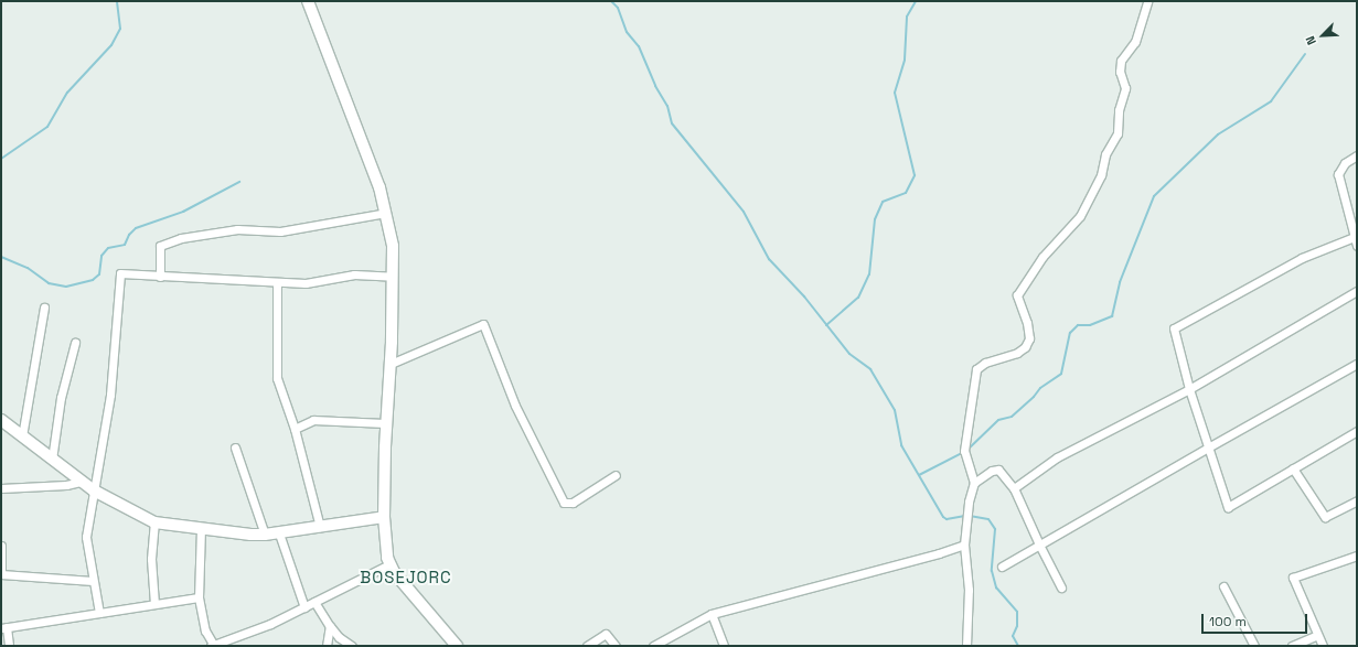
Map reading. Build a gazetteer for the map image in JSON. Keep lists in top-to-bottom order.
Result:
{
  "districts": ["BOSEJORC"],
  "scale_bar": "100 m",
  "north": "bottom left"
}
